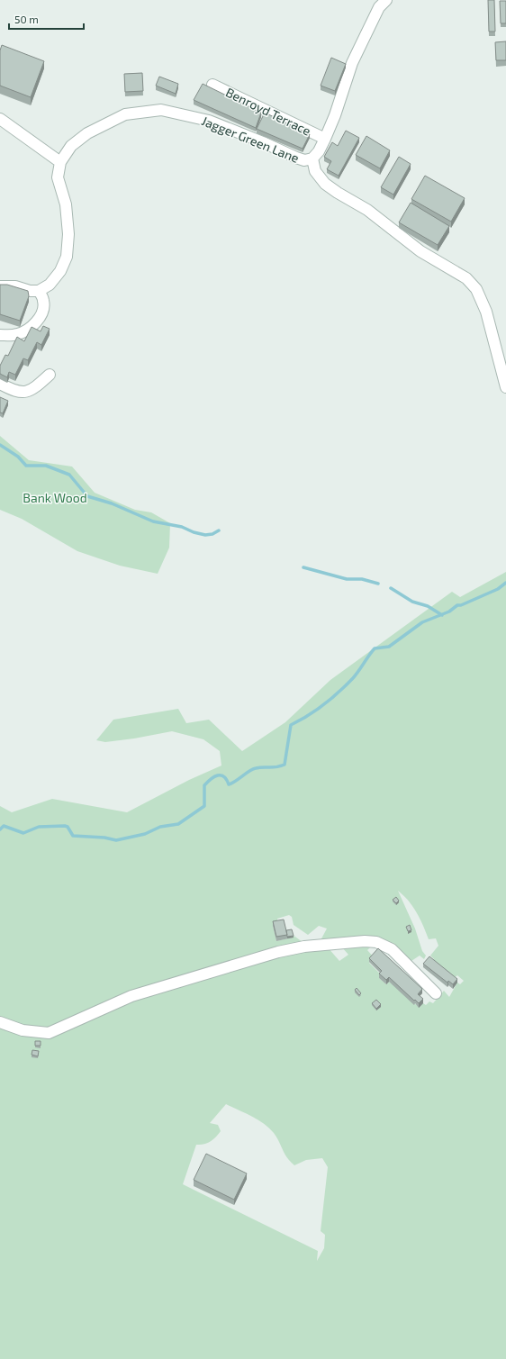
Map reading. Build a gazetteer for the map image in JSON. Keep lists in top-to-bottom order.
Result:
{
  "streets": {
    "street": ["Benroyd Terrace", "Jagger Green Lane"]
  },
  "crossings": [
    ["Benroyd Terrace", "Jagger Green Lane"]
  ],
  "parks": ["Bank Wood"],
  "scale_bar": "50 m"
}
